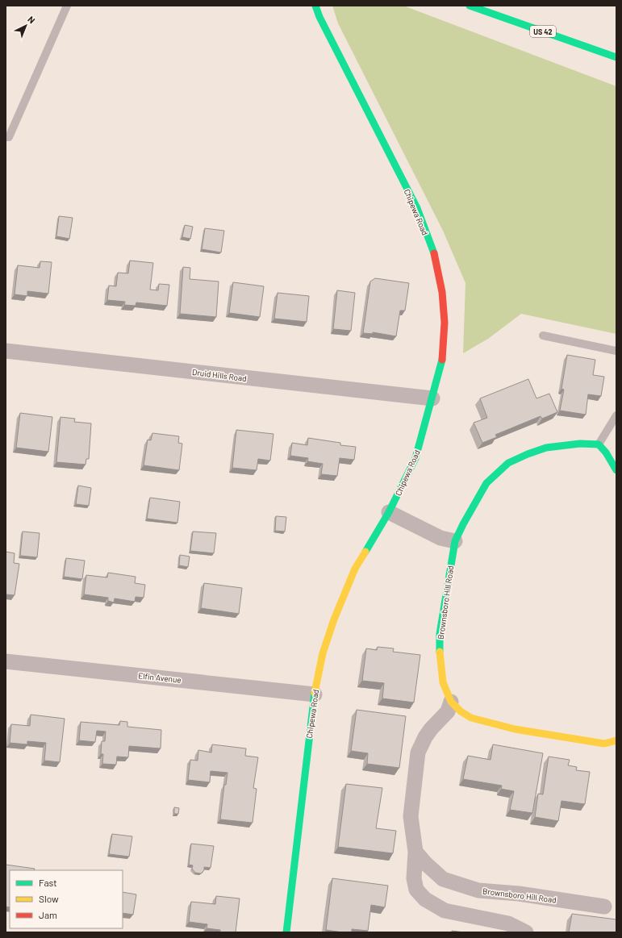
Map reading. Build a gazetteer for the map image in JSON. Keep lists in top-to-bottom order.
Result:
{
  "streets": {
    "street": [
      "US 42",
      "Chipewa Road",
      "Druid Hills Road",
      "Brownsboro Hill Road",
      "Elfin Avenue"
    ]
  },
  "crossings": [
    ["Chipewa Road", "Druid Hills Road"],
    ["Chipewa Road", "Elfin Avenue"]
  ],
  "legend": ["Fast", "Slow", "Jam"],
  "north": "top right"
}
